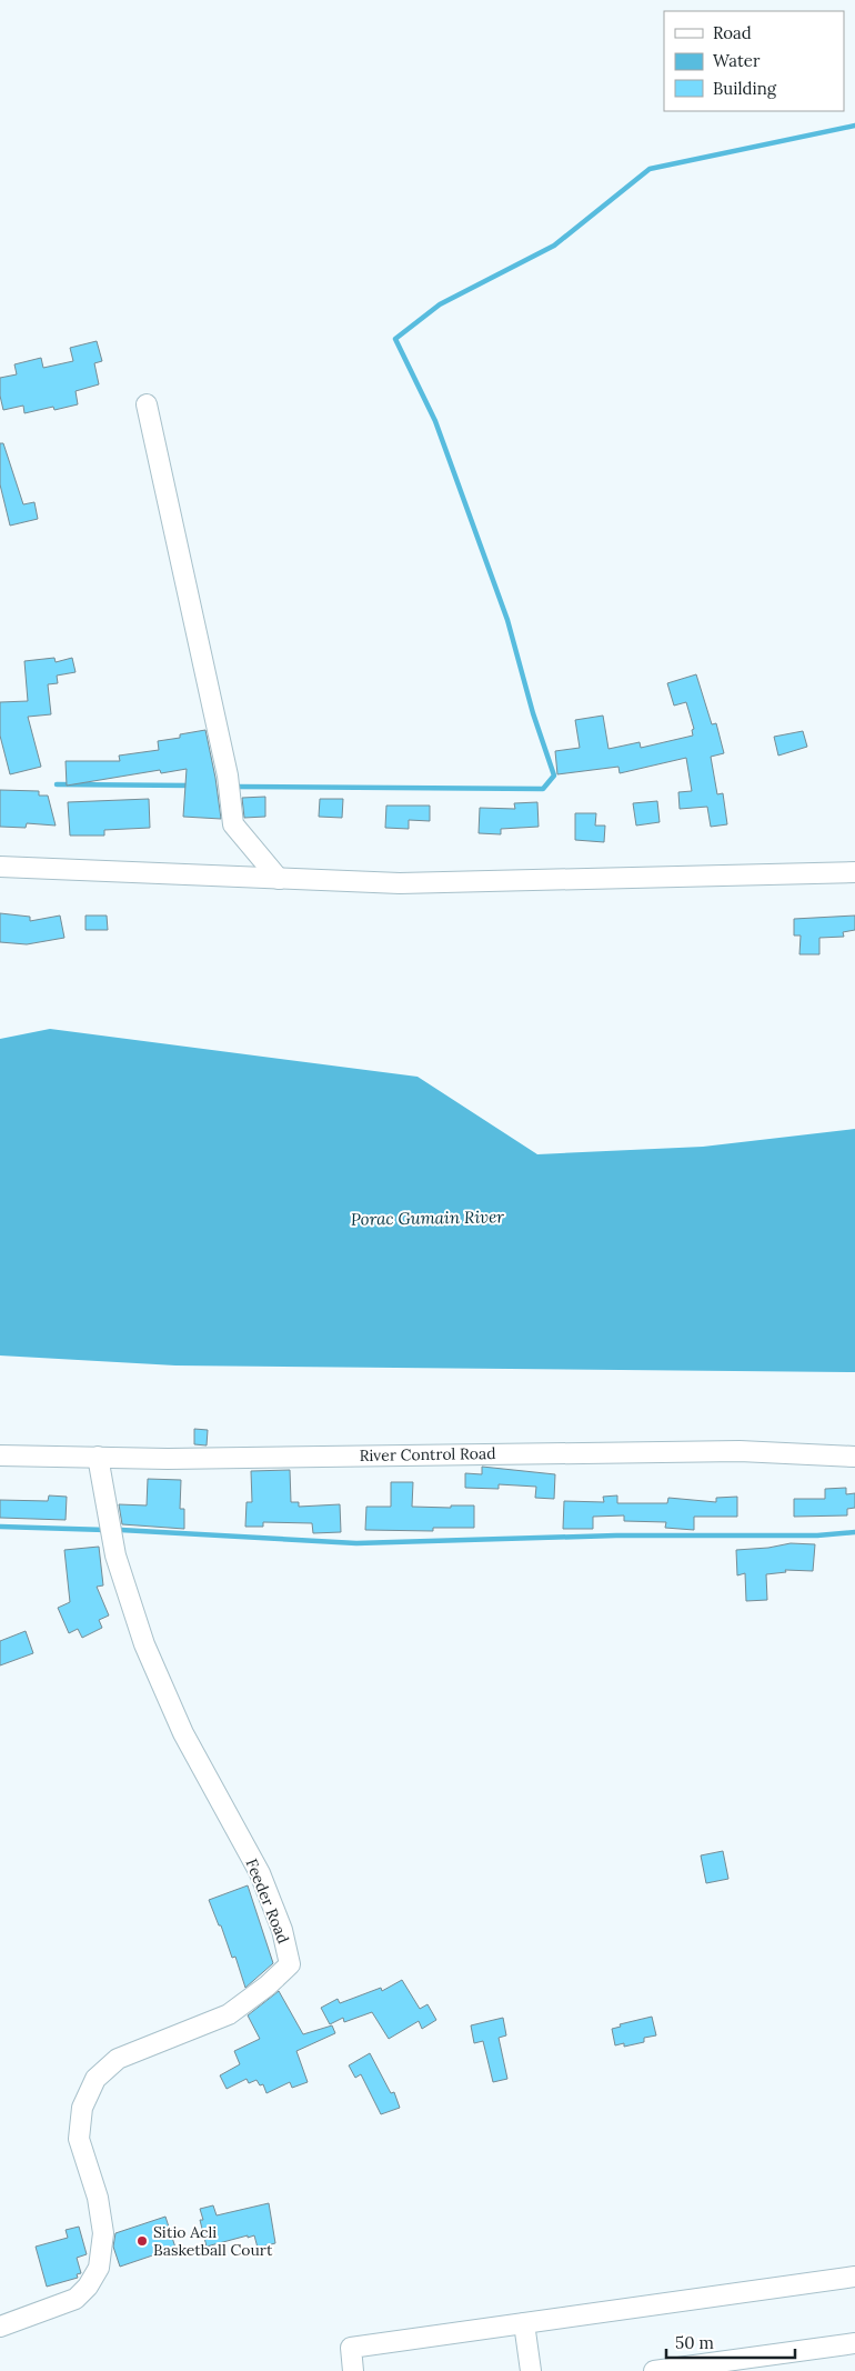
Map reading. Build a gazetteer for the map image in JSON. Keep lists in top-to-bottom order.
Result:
{
  "streets": {
    "street": ["River Control Road", "Feeder Road"]
  },
  "crossings": [
    ["River Control Road", "Feeder Road"]
  ],
  "water": ["Porac Gumain River"],
  "places": ["Sitio Acli Basketball Court"],
  "legend": ["Road", "Water", "Building"],
  "scale_bar": "50 m"
}
